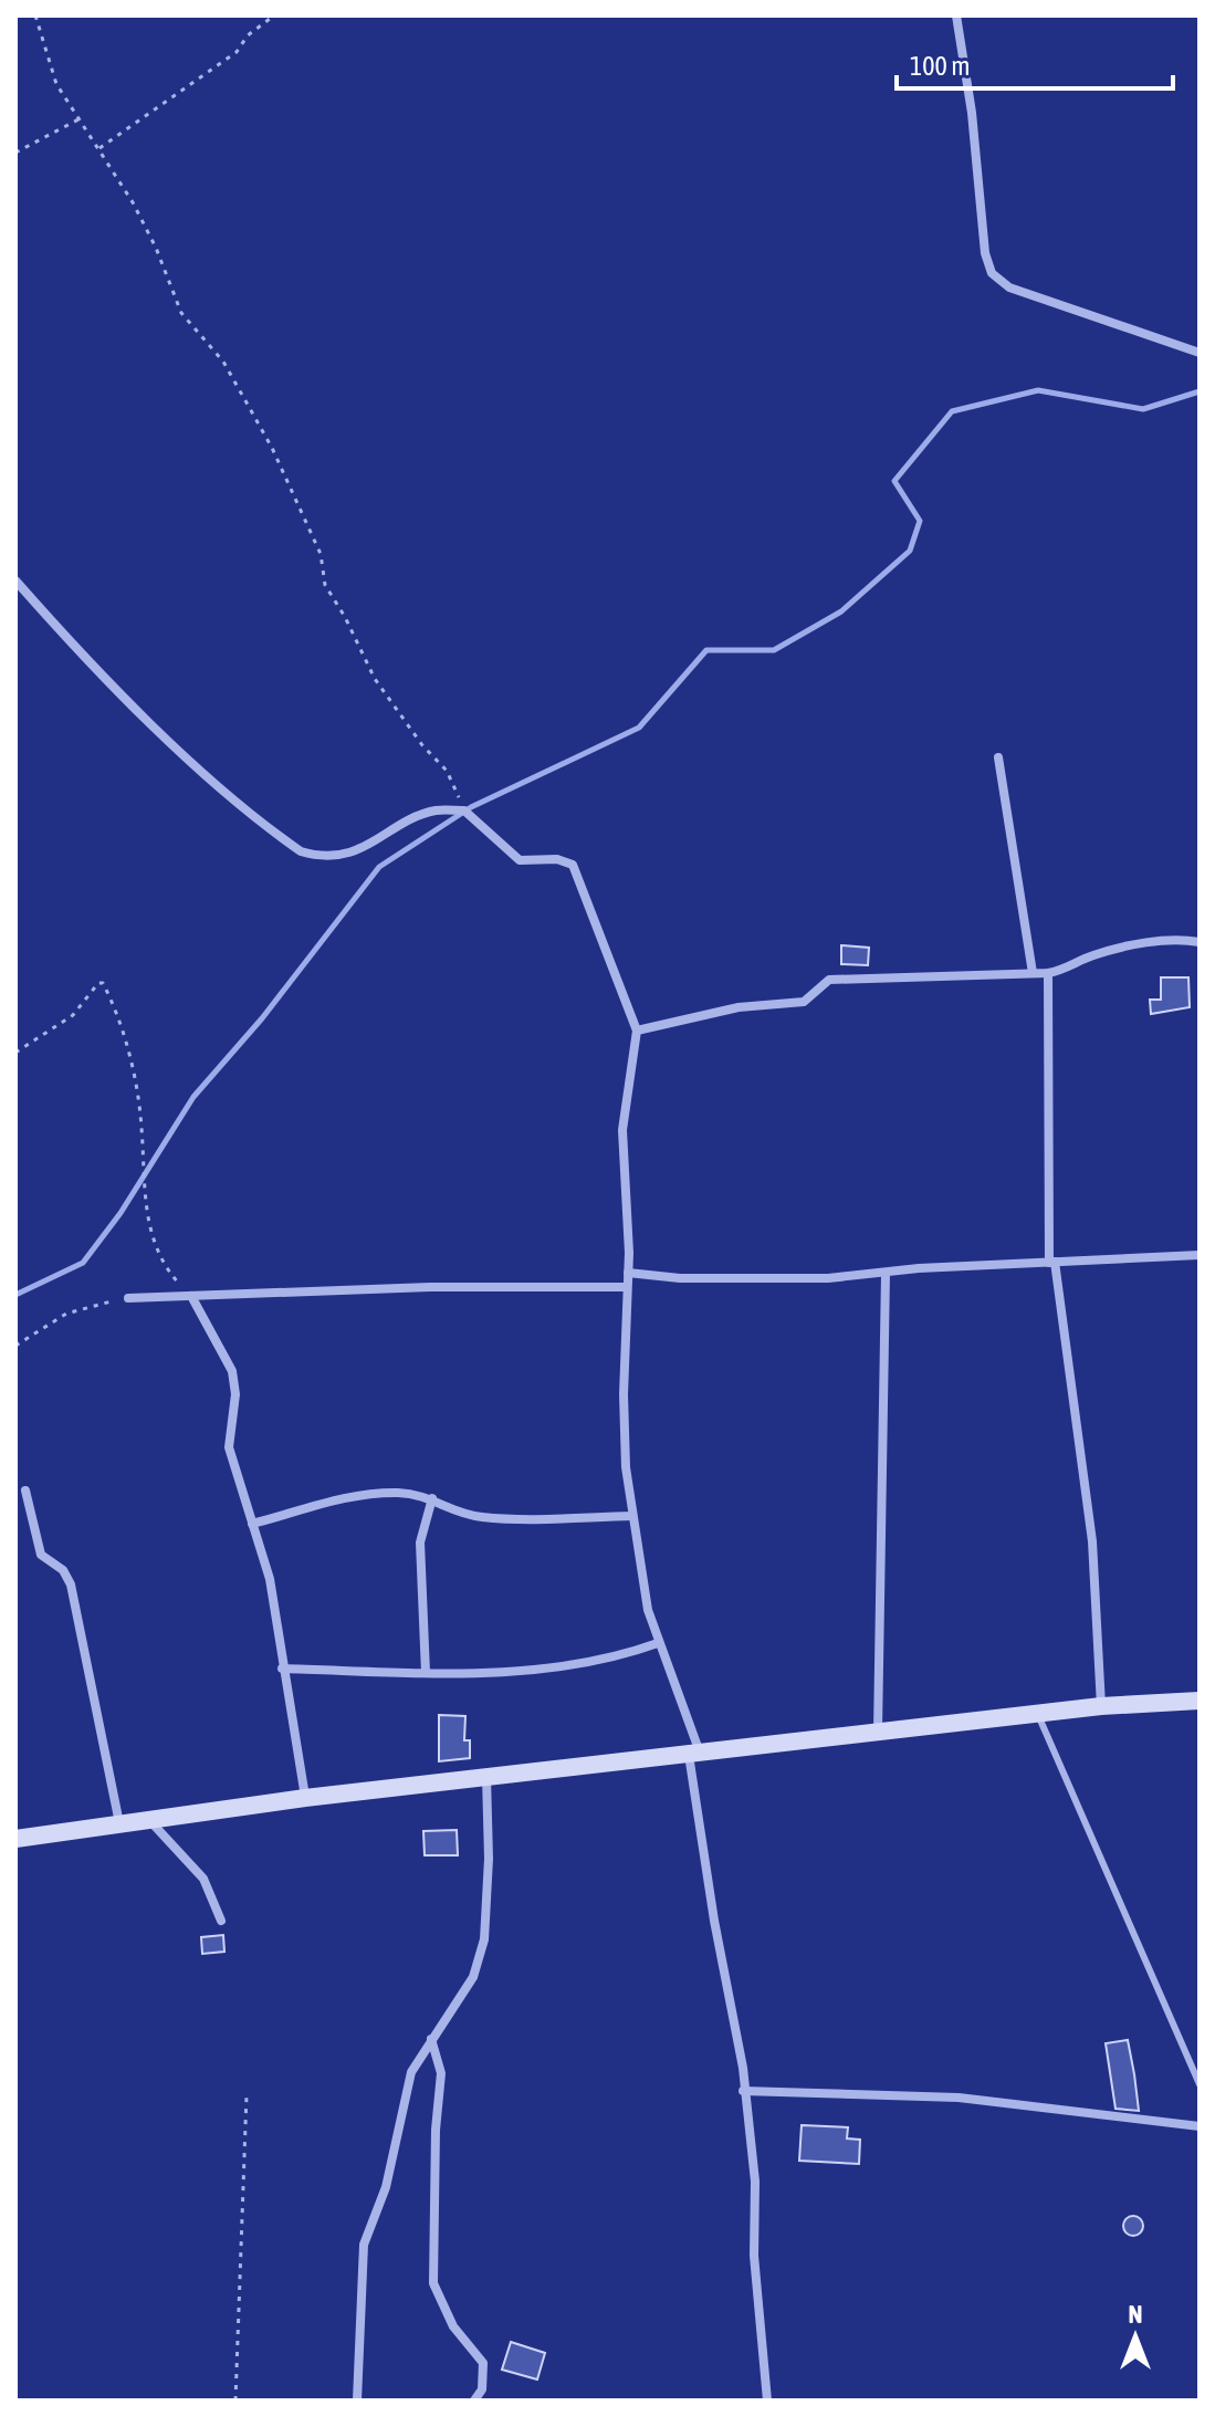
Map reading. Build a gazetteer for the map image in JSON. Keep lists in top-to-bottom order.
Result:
{
  "scale_bar": "100 m",
  "north": "top"
}
